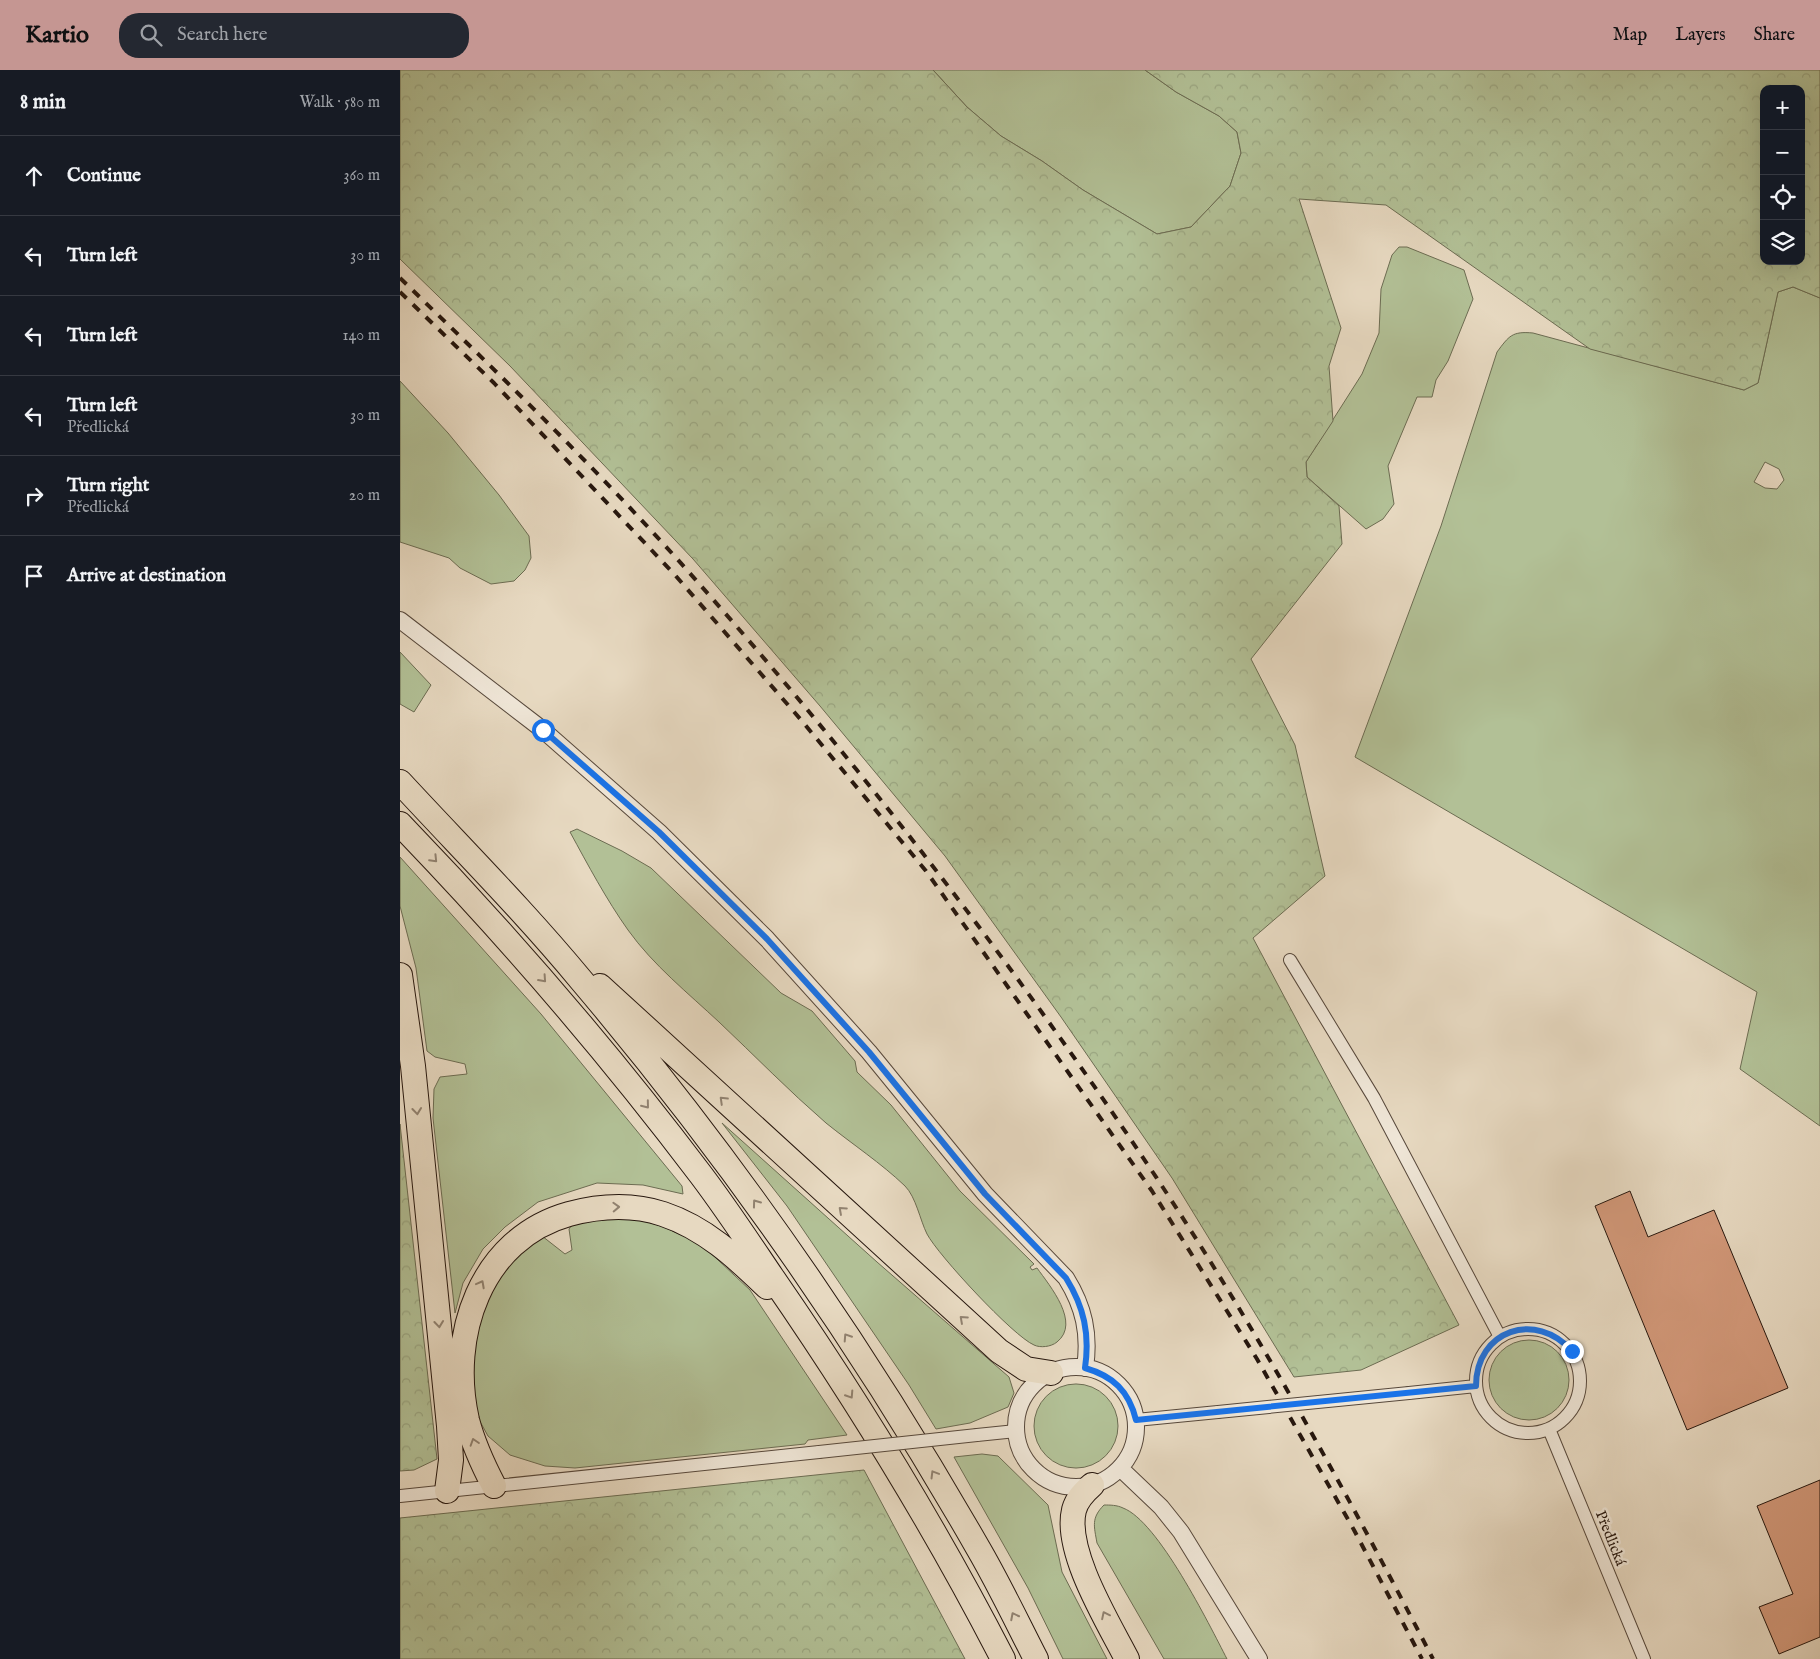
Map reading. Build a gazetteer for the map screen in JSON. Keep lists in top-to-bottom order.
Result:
{
  "streets": {
    "street": ["Předlická"]
  },
  "page": {
    "header": "Kartio",
    "search": "Search here",
    "nav": ["Map", "Layers", "Share"],
    "heading": ["8 min", "Walk · 580 m"],
    "map_buttons": ["+", "−"],
    "list": [
      ["Continue", "360 m"],
      ["Turn left", "30 m"],
      ["Turn left", "140 m"],
      ["Turn left", "Předlická", "30 m"],
      ["Turn right", "Předlická", "20 m"],
      "Arrive at destination"
    ]
  }
}
